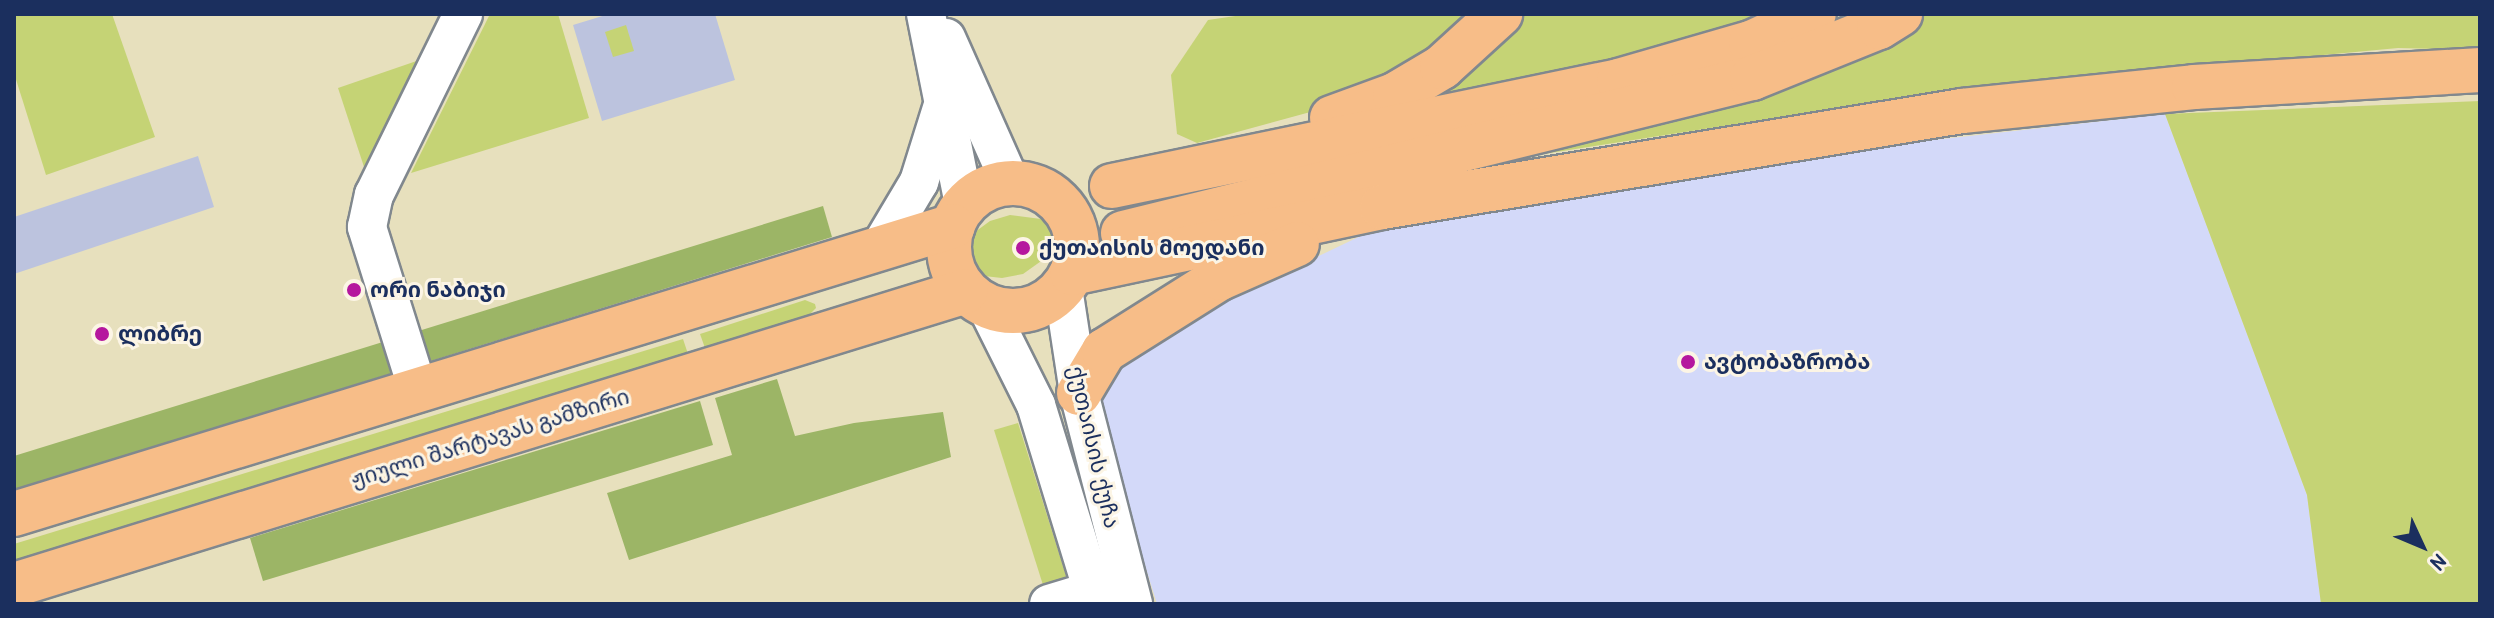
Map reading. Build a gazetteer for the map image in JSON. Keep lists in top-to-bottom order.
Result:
{
  "streets": {
    "main road": ["ჟიული შარტავას გამზირი"],
    "street": ["ქუთაისის ქუჩა"]
  },
  "crossings": [
    ["ჟიული შარტავას გამზირი", "ქუთაისის ქუჩა"]
  ],
  "places": [
    "ქუთაისის მოედანი",
    "ორი ნაბიჯი",
    "ლიბრე",
    "ავტობაზრობა"
  ],
  "north": "bottom right"
}
